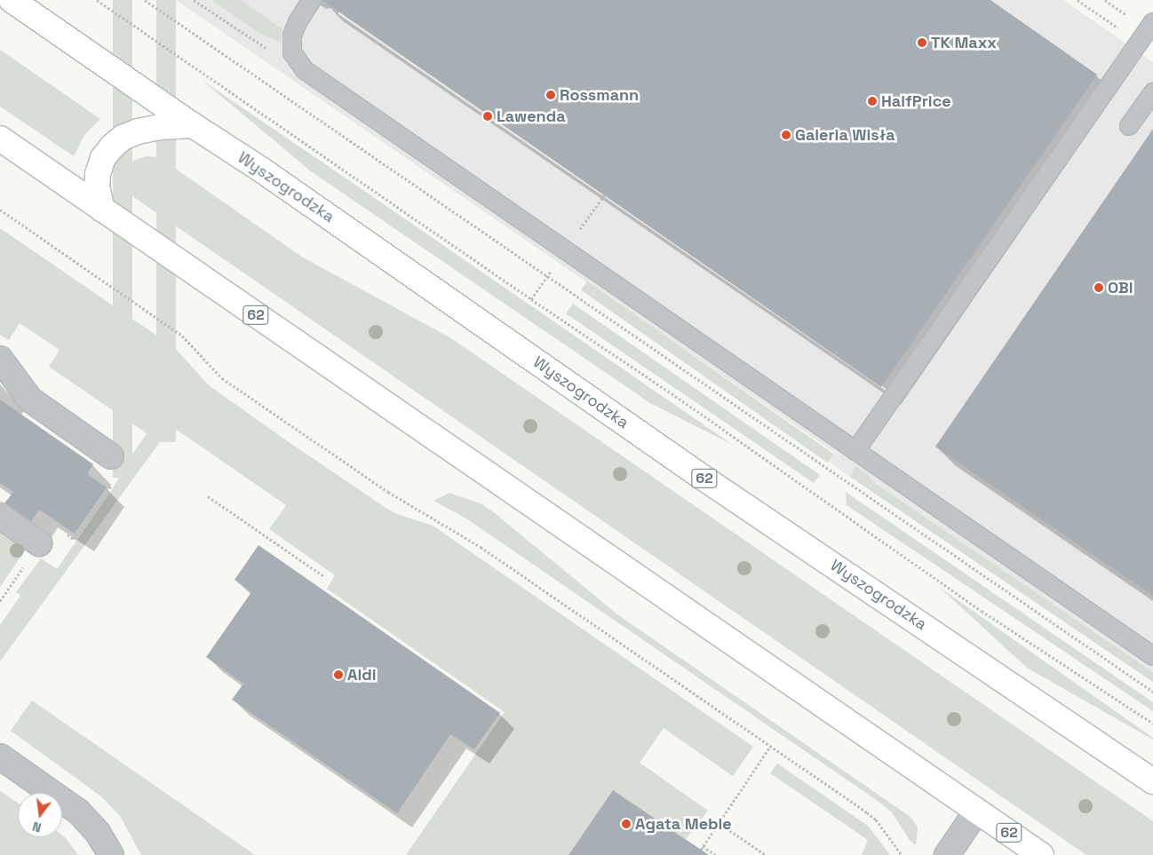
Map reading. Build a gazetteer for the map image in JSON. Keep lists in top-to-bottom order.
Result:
{
  "streets": {
    "main road": ["Wyszogrodzka", "62"]
  },
  "places": [
    "TK Maxx",
    "Rossmann",
    "HalfPrice",
    "Lawenda",
    "Galeria Wisła",
    "OBI",
    "Aldi",
    "Agata Meble"
  ],
  "north": "bottom"
}
